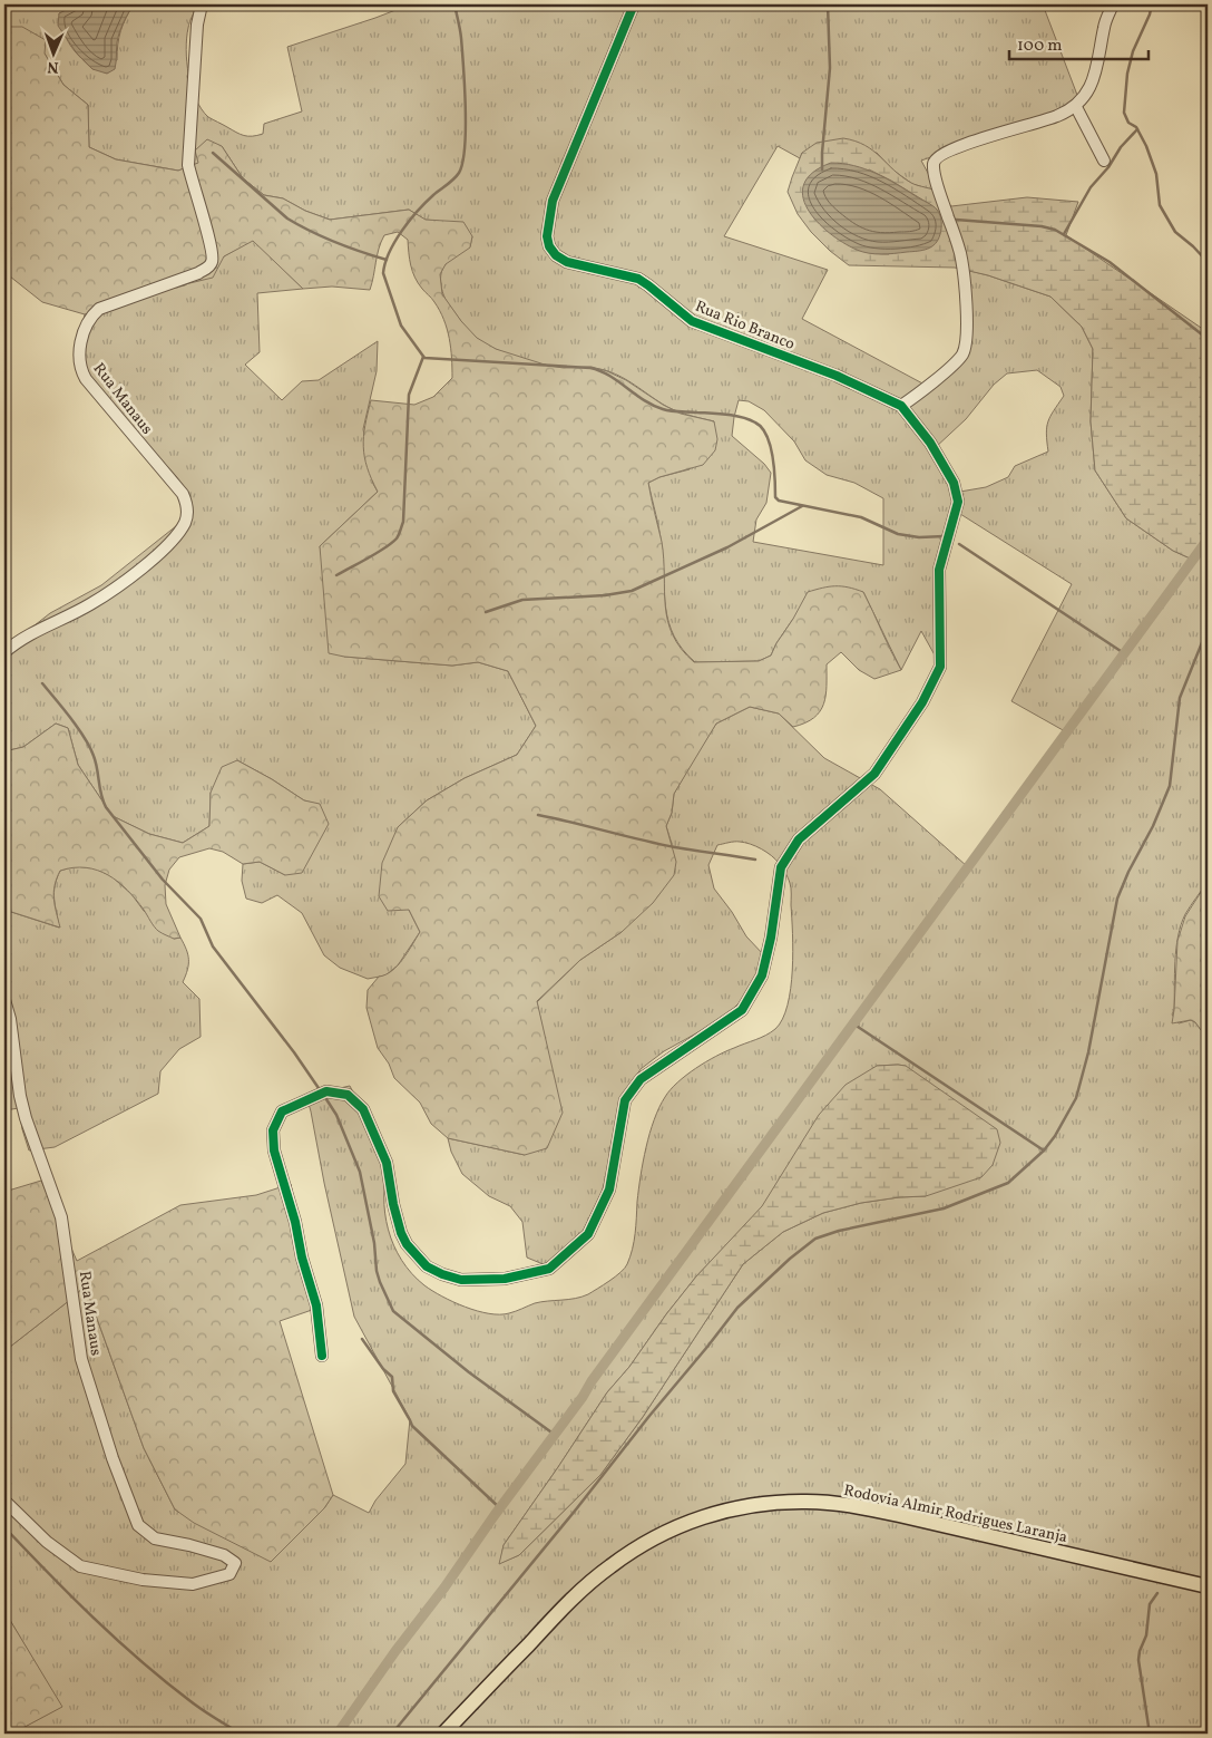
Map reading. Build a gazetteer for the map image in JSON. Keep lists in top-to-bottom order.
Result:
{
  "streets": {
    "main road": ["Rodovia Almir Rodrigues Laranja"],
    "street": ["Rua Rio Branco", "Rua Manaus"]
  },
  "scale_bar": "100 m",
  "north": "bottom"
}
